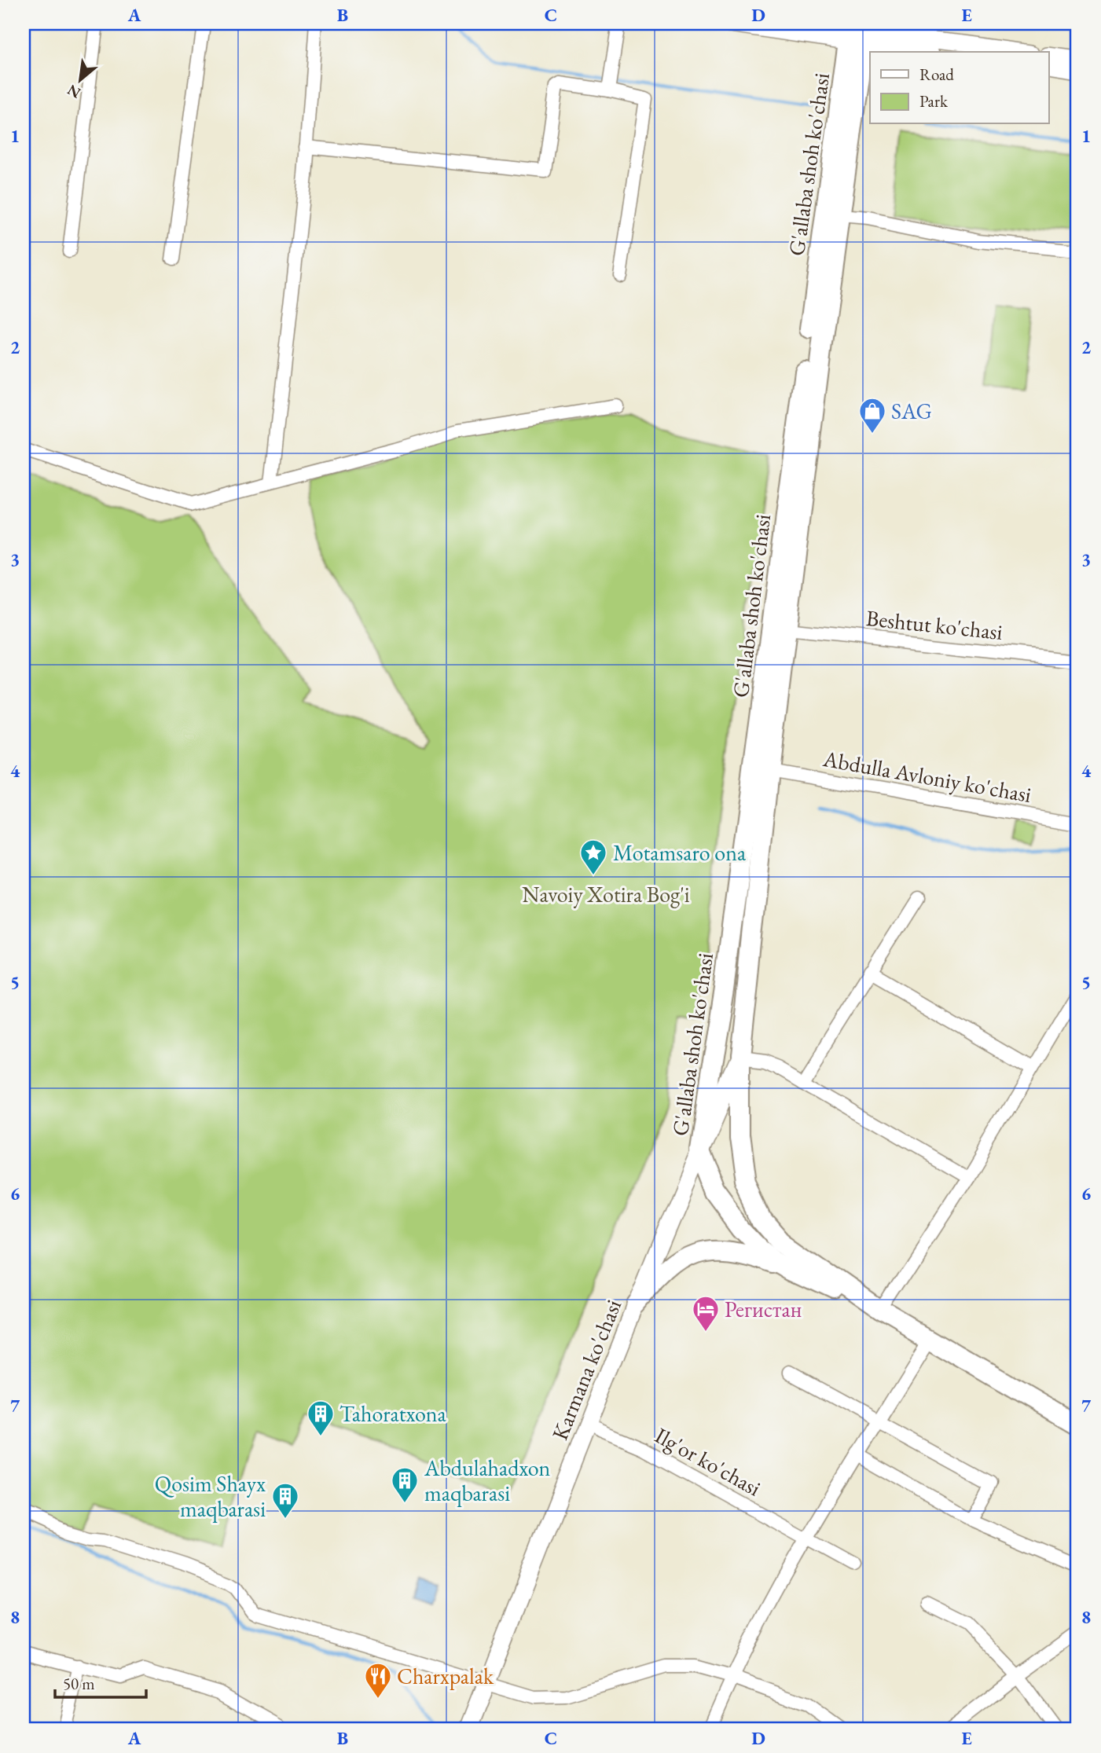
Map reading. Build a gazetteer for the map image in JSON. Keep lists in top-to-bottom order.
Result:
{
  "streets": {
    "main road": ["G'allaba shoh ko'chasi", "Karmana ko'chasi"],
    "street": ["Beshtut ko'chasi", "Abdulla Avloniy ko'chasi", "Ilg'or ko'chasi"]
  },
  "crossings": [
    ["G'allaba shoh ko'chasi", "Beshtut ko'chasi"],
    ["G'allaba shoh ko'chasi", "Abdulla Avloniy ko'chasi"],
    ["G'allaba shoh ko'chasi", "Karmana ko'chasi"],
    ["Karmana ko'chasi", "Ilg'or ko'chasi"]
  ],
  "parks": ["Navoiy Xotira Bog'i"],
  "places": {
    "shop": ["SAG"],
    "place": ["Motamsaro ona"],
    "hotel": ["Регистан"],
    "building": ["Tahoratxona", "Abdulahadxon maqbarasi", "Qosim Shayx maqbarasi"],
    "restaurant": ["Charxpalak"]
  },
  "legend": ["Road", "Park"],
  "scale_bar": "50 m",
  "north": "bottom left",
  "grid": {
    "columns": [
      "A",
      "B",
      "C",
      "D",
      "E"
    ],
    "rows": [
      "1",
      "2",
      "3",
      "4",
      "5",
      "6",
      "7",
      "8"
    ]
  }
}
